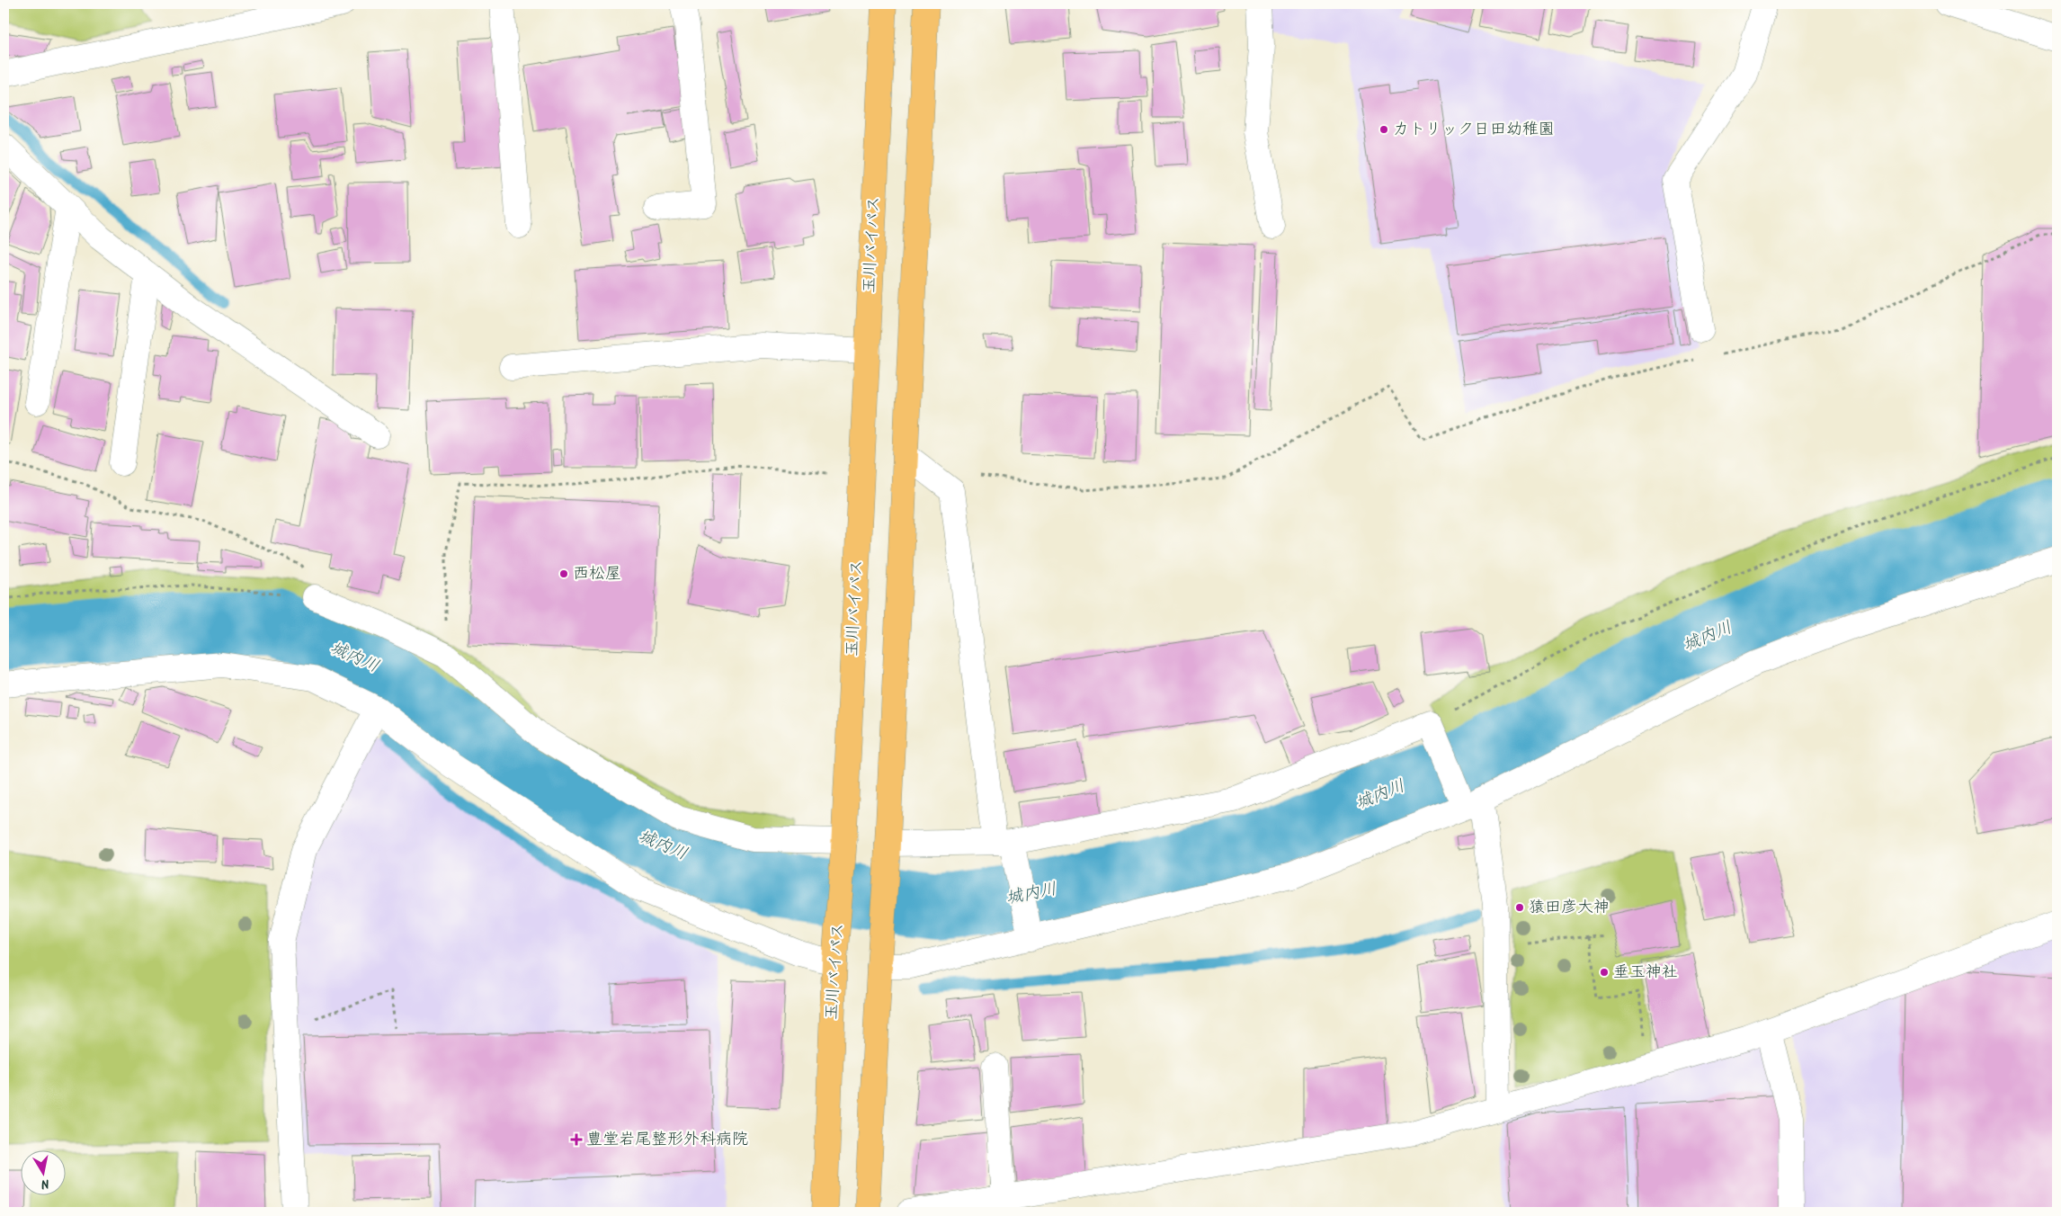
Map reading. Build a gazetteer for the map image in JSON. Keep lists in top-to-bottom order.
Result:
{
  "streets": {
    "highway": ["玉川バイパス"]
  },
  "water": ["城内川"],
  "places": {
    "other": [
      "カトリック日田幼稚園",
      "西松屋",
      "猿田彦大神",
      "垂玉神社"
    ],
    "health": ["豊堂岩尾整形外科病院"]
  },
  "north": "bottom"
}
